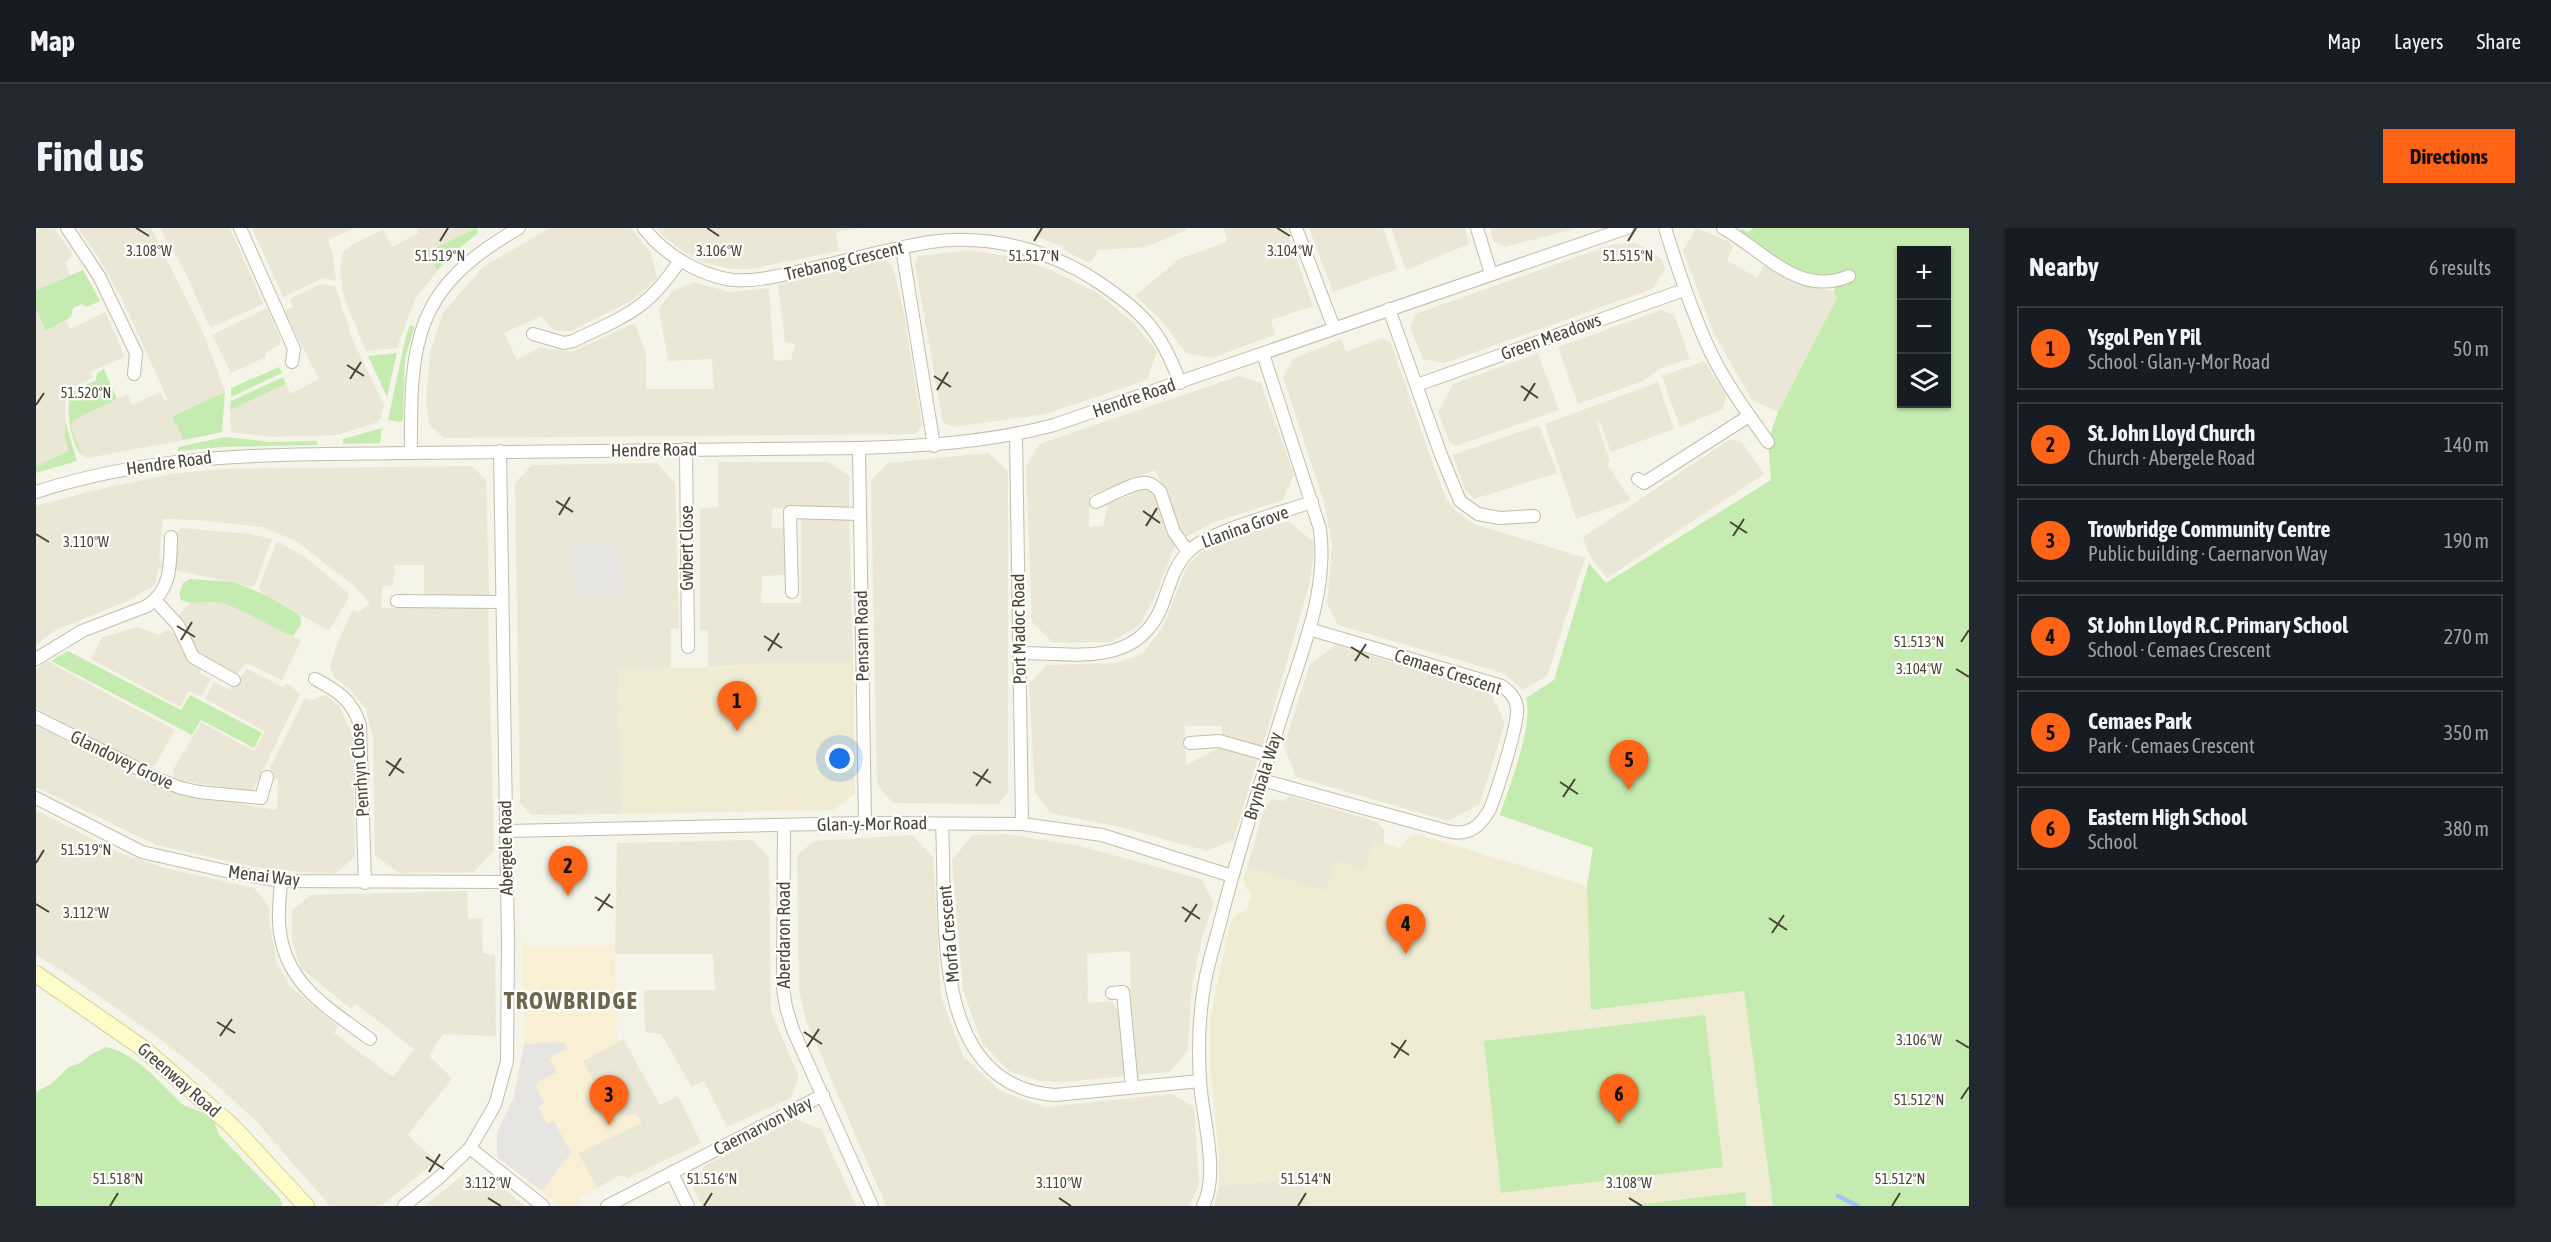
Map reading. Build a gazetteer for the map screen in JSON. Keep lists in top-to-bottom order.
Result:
{
  "streets": {
    "street": [
      "Trebanog Crescent",
      "Green Meadows",
      "Hendre Road",
      "Llanina Grove",
      "Gwbert Close",
      "Port Madoc Road",
      "Pensarn Road",
      "Cemaes Crescent",
      "Glandovey Grove",
      "Penrhyn Close",
      "Brynbala Way",
      "Glan-y-Mor Road",
      "Abergele Road",
      "Menai Way",
      "Morfa Crescent",
      "Aberdaron Road",
      "Greenway Road",
      "Caernarvon Way"
    ]
  },
  "crossings": [
    ["Trebanog Crescent", "Hendre Road"],
    ["Hendre Road", "Gwbert Close"],
    ["Hendre Road", "Port Madoc Road"],
    ["Hendre Road", "Pensarn Road"],
    ["Hendre Road", "Brynbala Way"],
    ["Hendre Road", "Abergele Road"],
    ["Llanina Grove", "Port Madoc Road"],
    ["Llanina Grove", "Brynbala Way"],
    ["Port Madoc Road", "Glan-y-Mor Road"],
    ["Pensarn Road", "Glan-y-Mor Road"],
    ["Cemaes Crescent", "Brynbala Way"],
    ["Penrhyn Close", "Menai Way"],
    ["Brynbala Way", "Glan-y-Mor Road"],
    ["Brynbala Way", "Morfa Crescent"],
    ["Glan-y-Mor Road", "Abergele Road"],
    ["Glan-y-Mor Road", "Morfa Crescent"],
    ["Glan-y-Mor Road", "Aberdaron Road"],
    ["Abergele Road", "Menai Way"],
    ["Aberdaron Road", "Caernarvon Way"]
  ],
  "districts": ["TROWBRIDGE"],
  "page": {
    "header": "Map",
    "nav": ["Map", "Layers", "Share"],
    "buttons": "Directions",
    "title": "Find us",
    "heading": ["Nearby", "6 results"],
    "map_buttons": ["+", "−"],
    "list": [
      {
        "mark": "1",
        "name": "Ysgol Pen Y Pil",
        "note": "School · Glan-y-Mor Road",
        "value": "50 m"
      },
      {
        "mark": "2",
        "name": "St. John Lloyd Church",
        "note": "Church · Abergele Road",
        "value": "140 m"
      },
      {
        "mark": "3",
        "name": "Trowbridge Community Centre",
        "note": "Public building · Caernarvon Way",
        "value": "190 m"
      },
      {
        "mark": "4",
        "name": "St John Lloyd R.C. Primary School",
        "note": "School · Cemaes Crescent",
        "value": "270 m"
      },
      {
        "mark": "5",
        "name": "Cemaes Park",
        "note": "Park · Cemaes Crescent",
        "value": "350 m"
      },
      {
        "mark": "6",
        "name": "Eastern High School",
        "note": "School",
        "value": "380 m"
      }
    ],
    "pins": [
      "1",
      "5",
      "2",
      "4",
      "6",
      "3"
    ]
  },
  "coordinates": [
    "3.104°W",
    "3.108°W",
    "3.106°W",
    "51.519°N",
    "51.517°N",
    "51.515°N",
    "51.520°N",
    "3.110°W",
    "51.513°N",
    "3.112°W",
    "51.512°N",
    "51.518°N",
    "51.516°N",
    "51.514°N"
  ]
}
